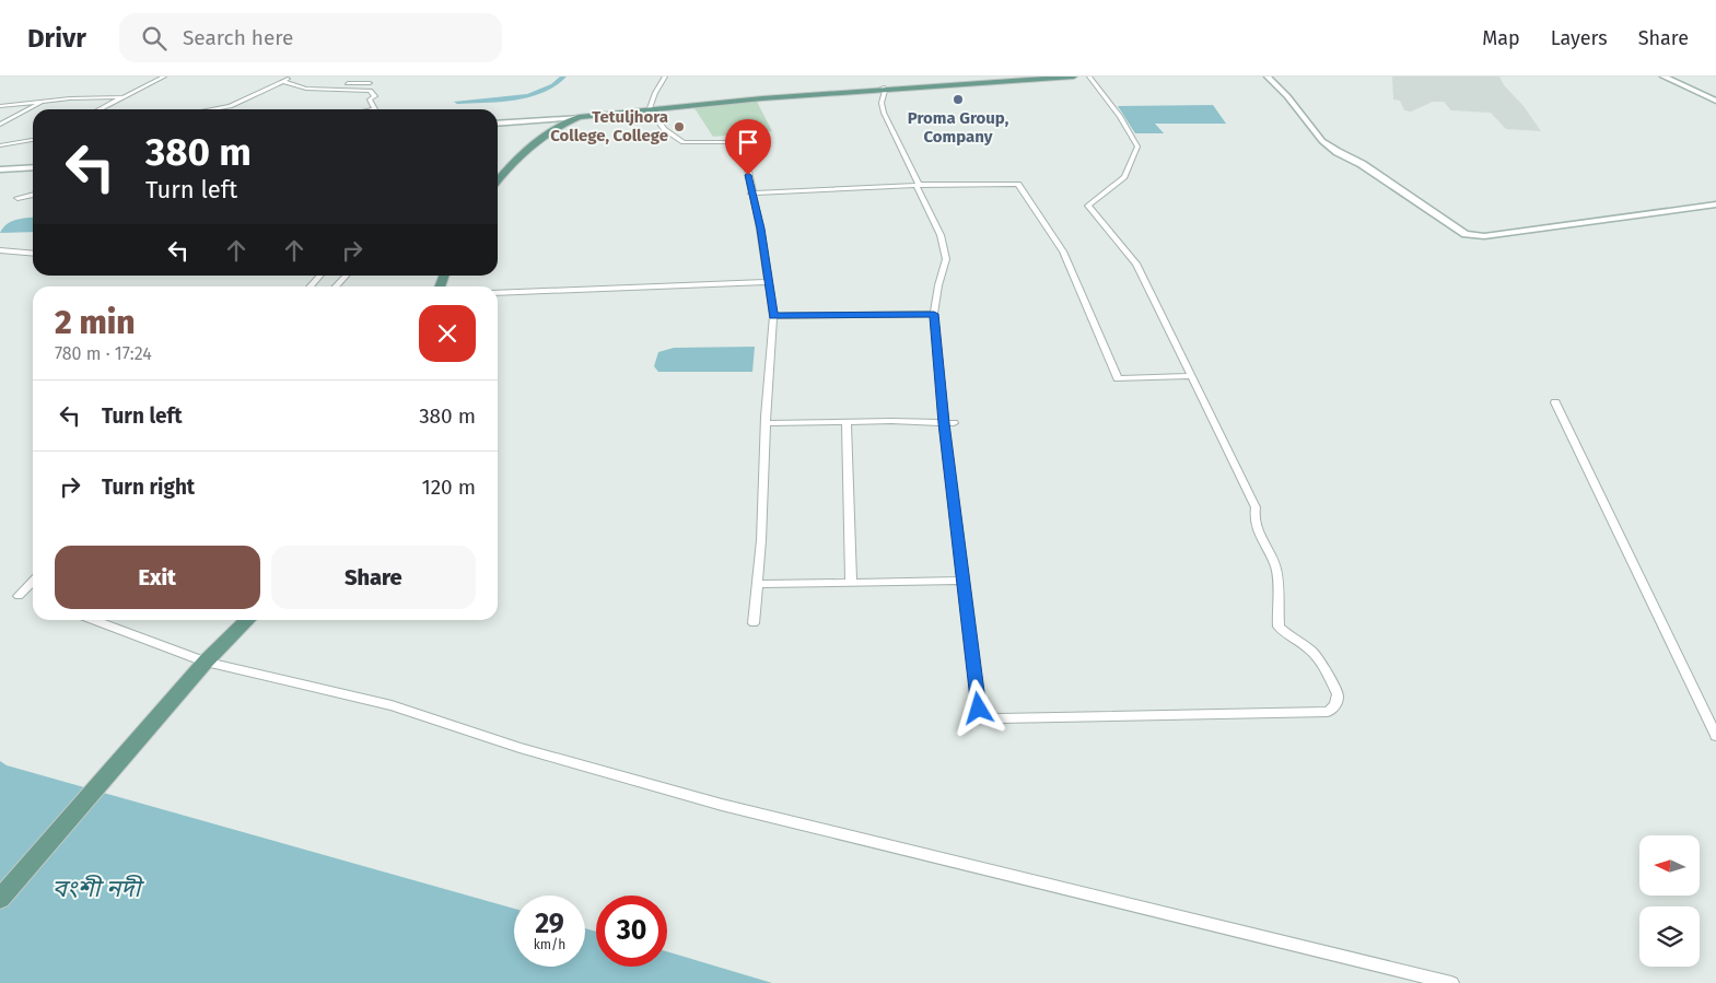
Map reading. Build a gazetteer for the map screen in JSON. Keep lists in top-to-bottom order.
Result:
{
  "water": ["বংশী নদী"],
  "places": ["Proma Group, Company", "Tetuljhora College, College"],
  "north": "left",
  "page": {
    "header": "Drivr",
    "search": "Search here",
    "nav": ["Map", "Layers", "Share"],
    "turn": ["380 m", "Turn left"],
    "heading": ["2 min", "780 m · 17:24"],
    "list": [
      {
        "name": "Turn left",
        "value": "380 m"
      },
      {
        "name": "Turn right",
        "value": "120 m"
      }
    ],
    "buttons": ["Exit", "Share"],
    "speed": "29 km/h",
    "limit": "30"
  }
}
